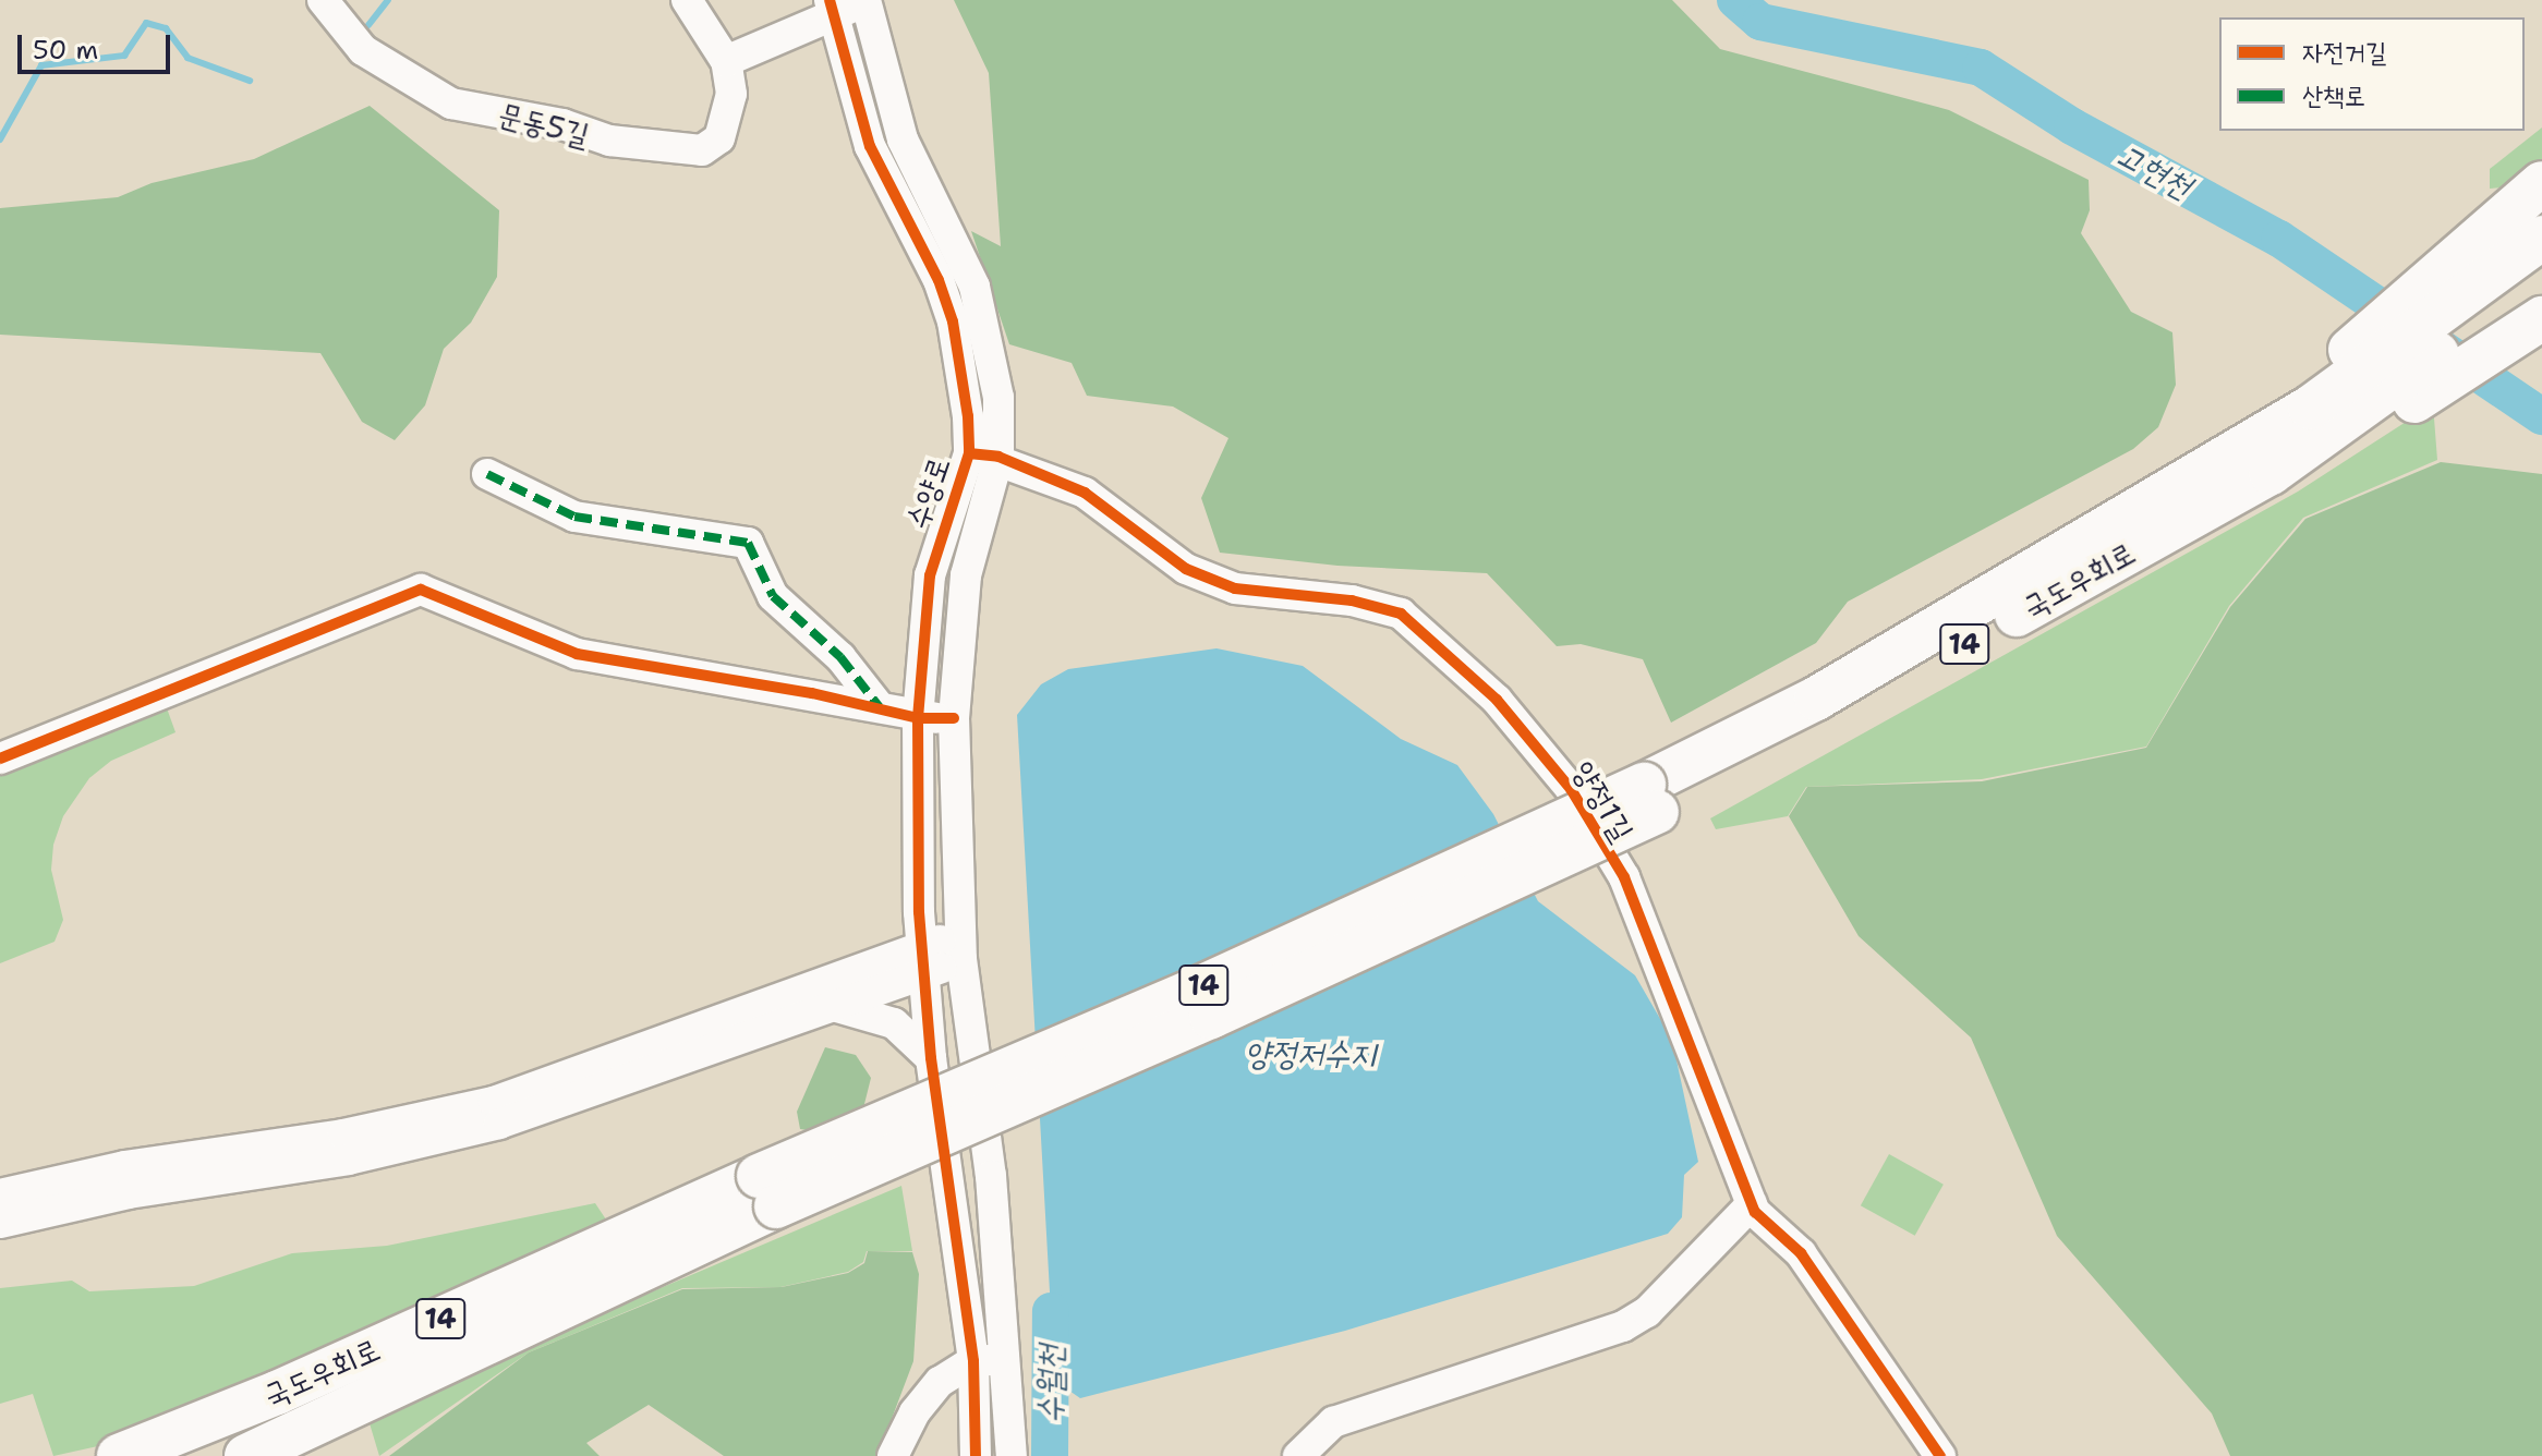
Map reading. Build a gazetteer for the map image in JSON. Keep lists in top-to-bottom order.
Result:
{
  "streets": {
    "highway": ["국도우회로", "14"],
    "street": ["문동5길", "수양로", "양정1길"]
  },
  "crossings": [
    ["수양로", "양정1길"],
    ["국도우회로", "14"]
  ],
  "water": ["고현천", "양정저수지", "수월천"],
  "legend": ["자전거길", "산책로"],
  "scale_bar": "50 m"
}
